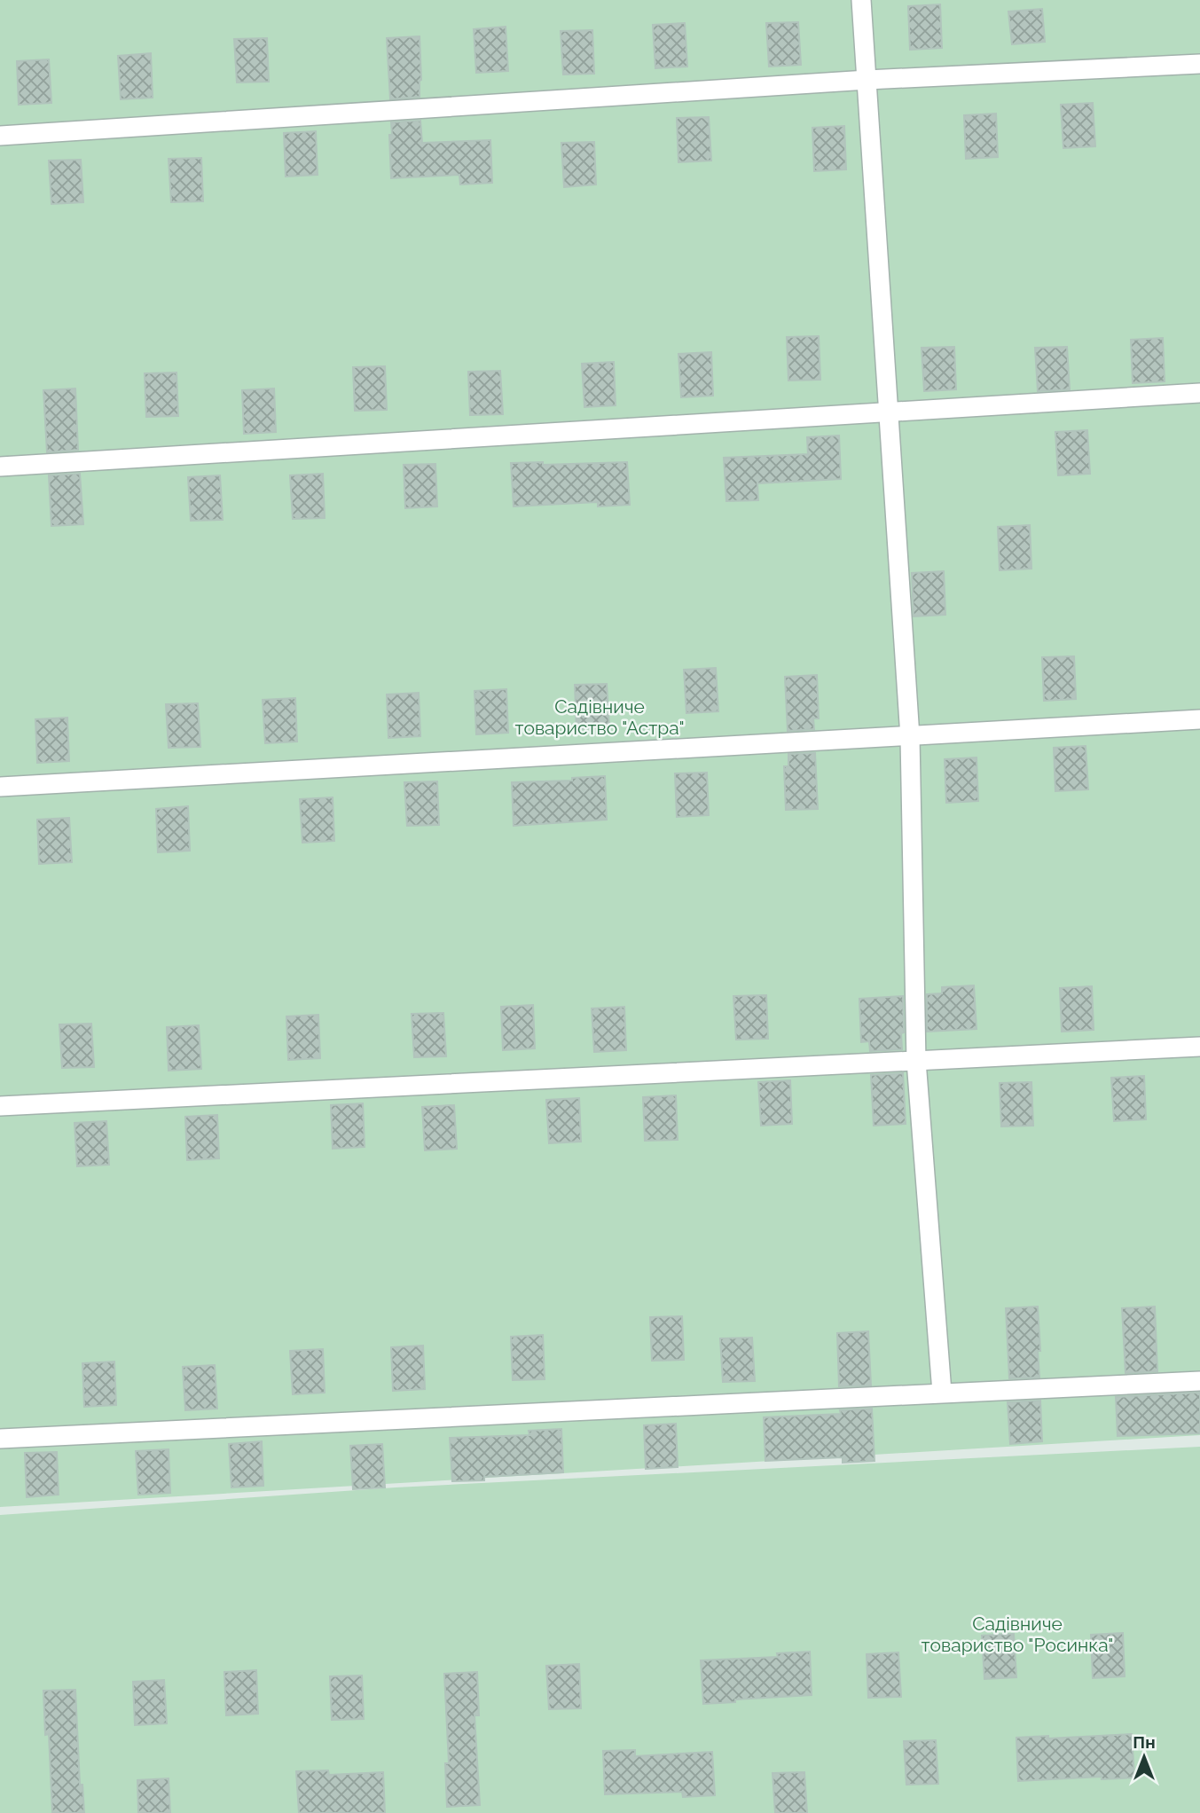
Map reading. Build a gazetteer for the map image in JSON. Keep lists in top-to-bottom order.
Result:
{
  "parks": ["Садівниче товариство \"Астра\"", "Садівниче товариство \"Росинка\""],
  "north": "top"
}
